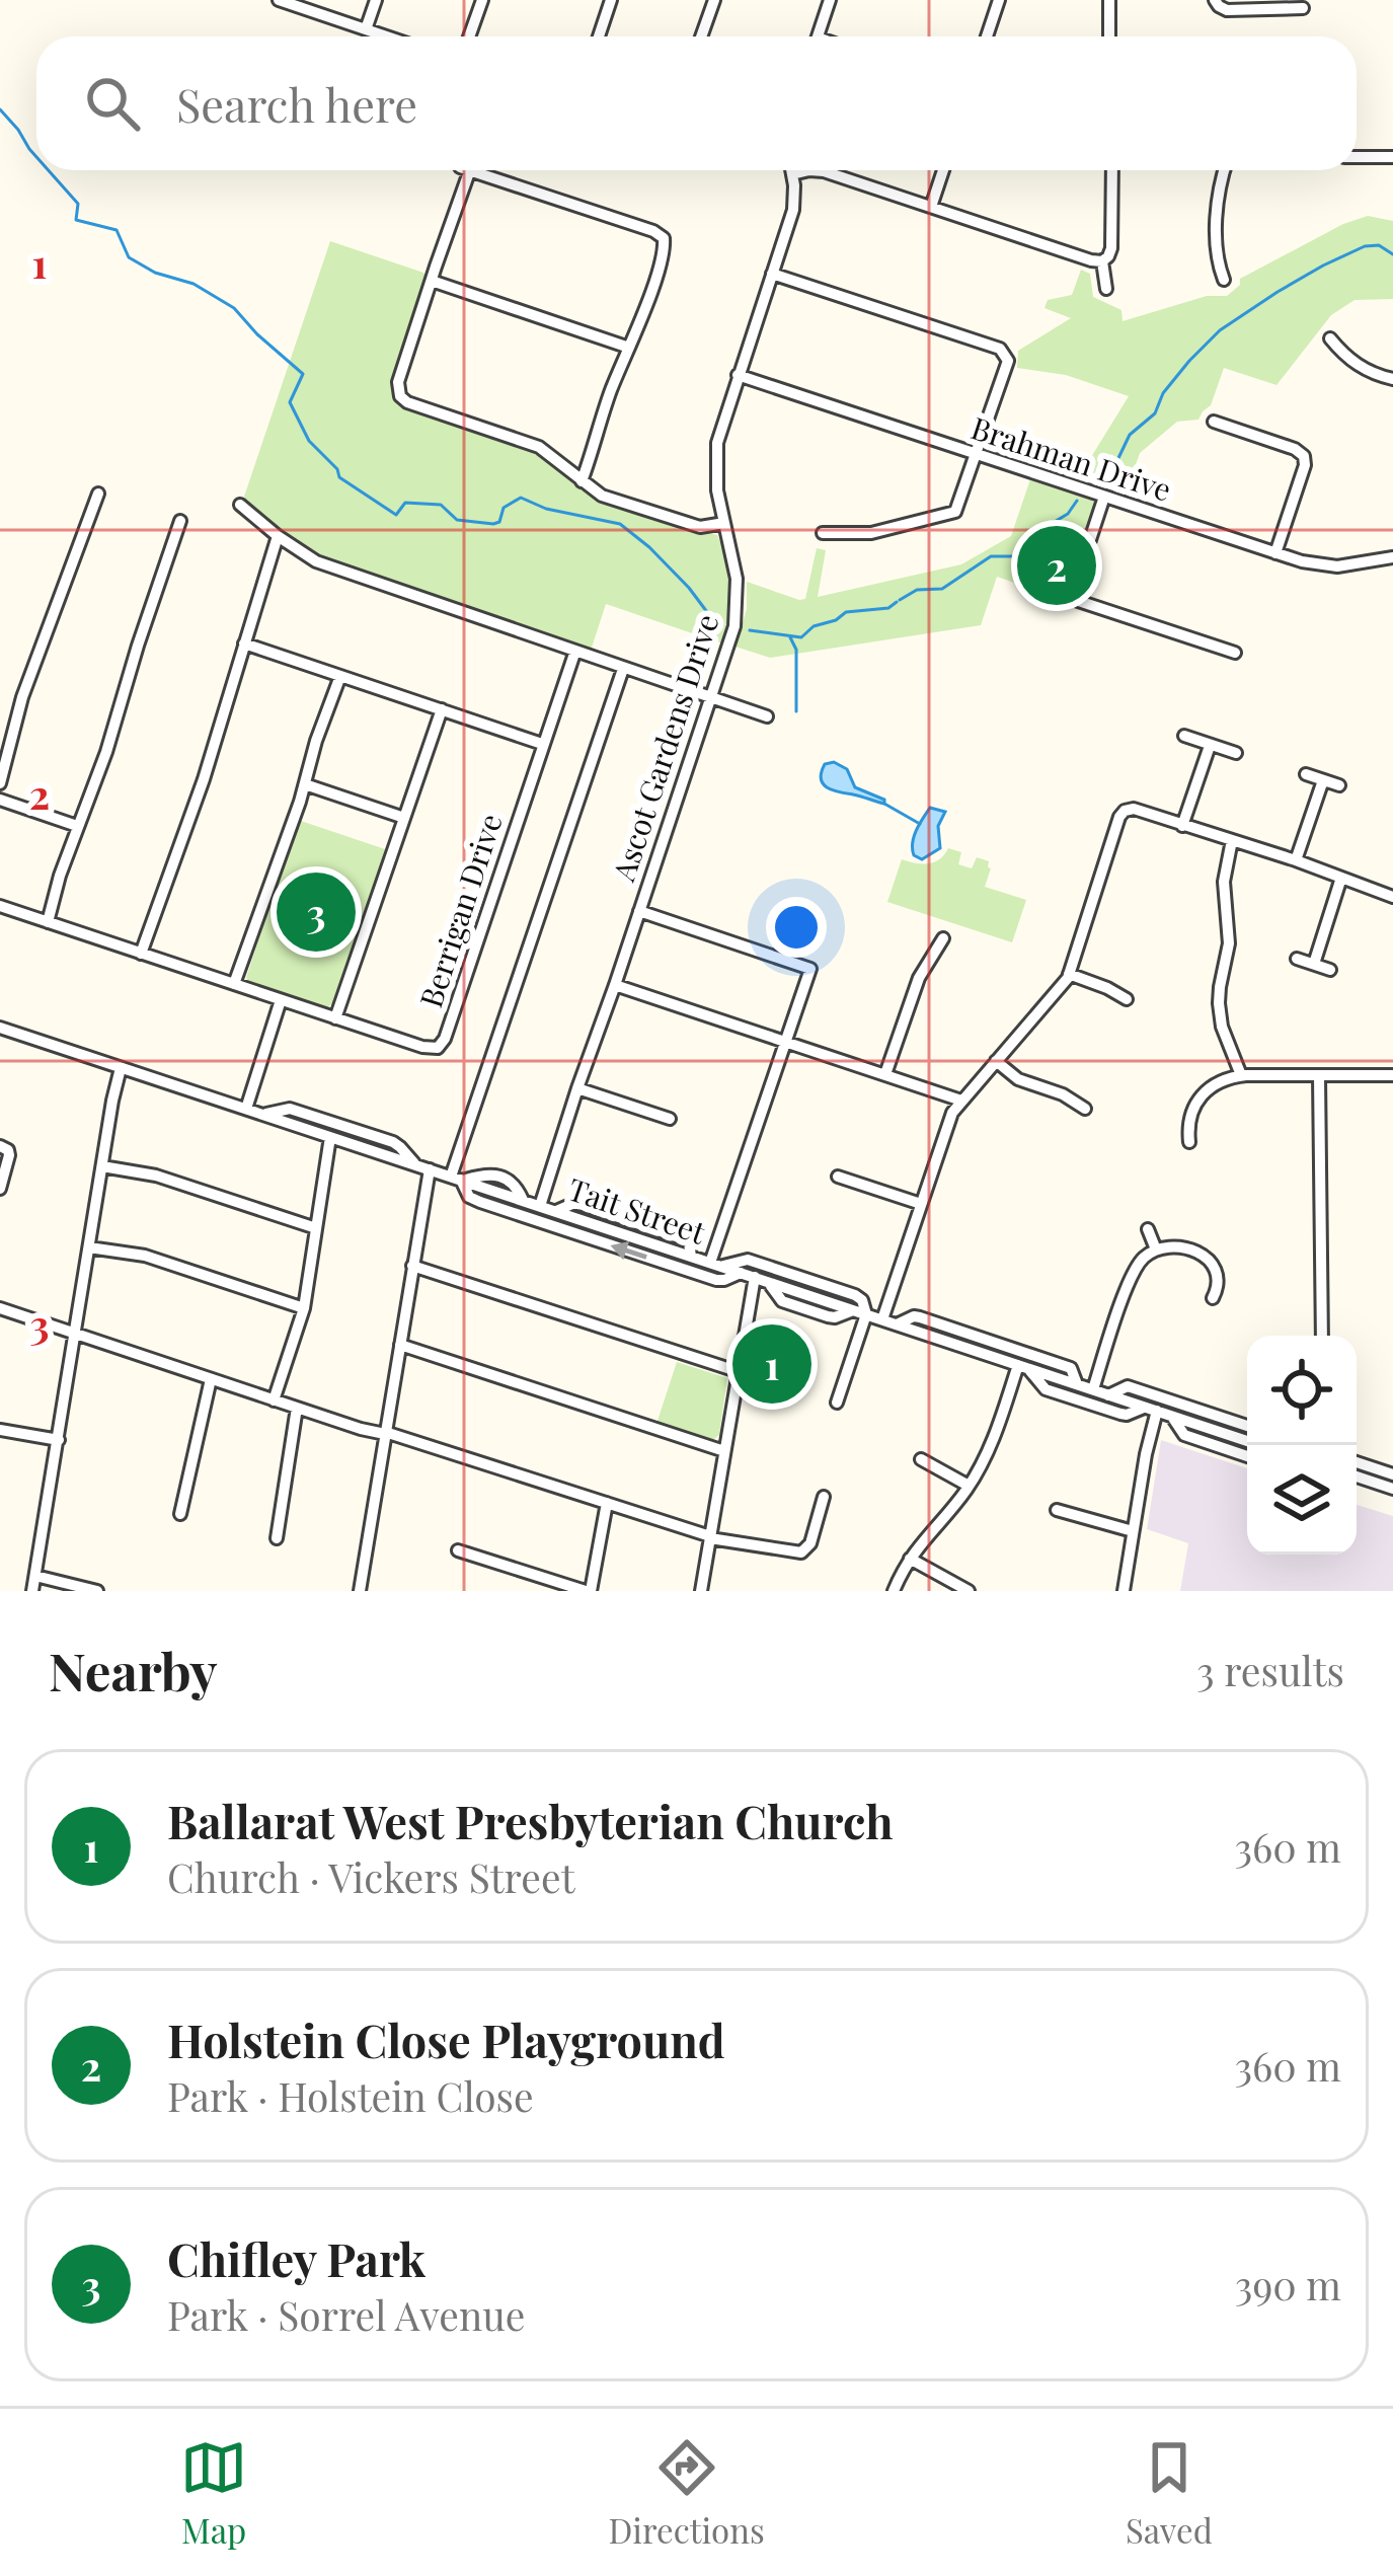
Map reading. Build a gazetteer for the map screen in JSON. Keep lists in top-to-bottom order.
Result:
{
  "streets": {
    "street": [
      "Brahman Drive",
      "Ascot Gardens Drive",
      "Berrigan Drive",
      "Tait Street"
    ]
  },
  "crossings": [
    ["Brahman Drive", "Ascot Gardens Drive"],
    ["Ascot Gardens Drive", "Tait Street"]
  ],
  "page": {
    "search": "Search here",
    "pins": ["2", "3", "1"],
    "heading": ["Nearby", "3 results"],
    "list": [
      {
        "mark": "1",
        "name": "Ballarat West Presbyterian Church",
        "note": "Church · Vickers Street",
        "value": "360 m"
      },
      {
        "mark": "2",
        "name": "Holstein Close Playground",
        "note": "Park · Holstein Close",
        "value": "360 m"
      },
      {
        "mark": "3",
        "name": "Chifley Park",
        "note": "Park · Sorrel Avenue",
        "value": "390 m"
      }
    ],
    "nav": ["Map", "Directions", "Saved"]
  },
  "grid": {
    "rows": ["1", "2", "3"]
  }
}
